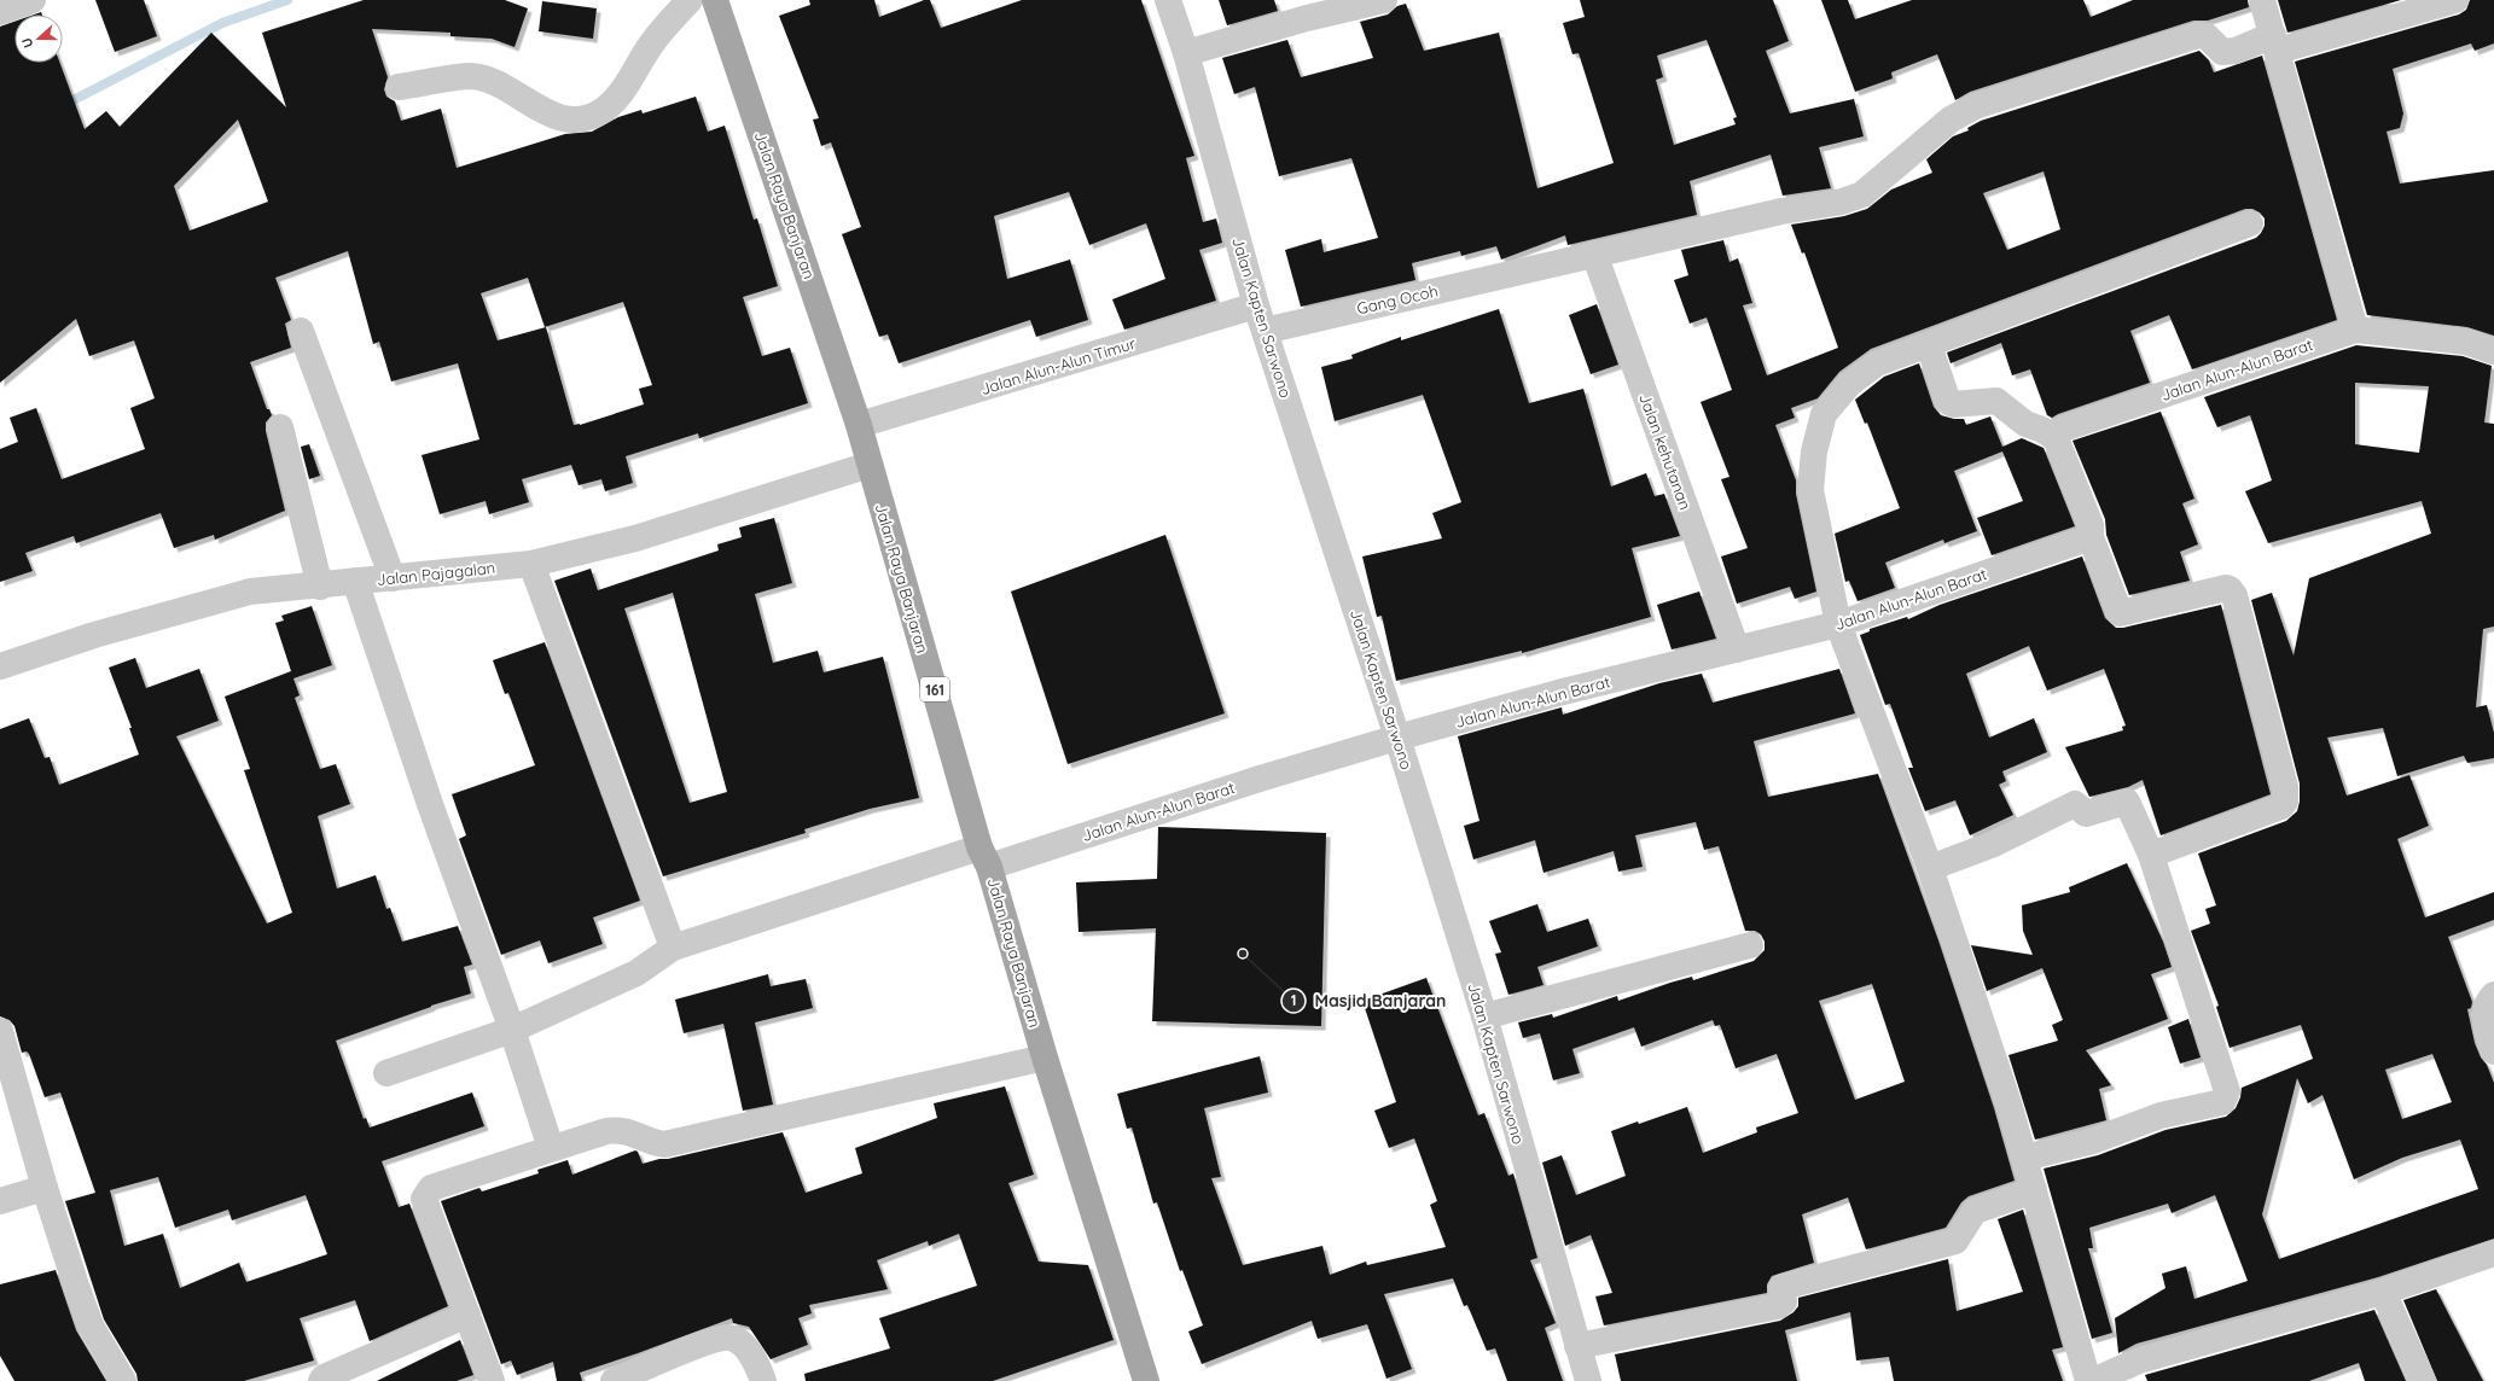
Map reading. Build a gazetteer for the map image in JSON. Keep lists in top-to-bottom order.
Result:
{
  "streets": {
    "main road": ["Jalan Raya Banjaran", "161"],
    "street": [
      "Gang Ocoh",
      "Jalan Kapten Sarwono",
      "Jalan Alun-Alun Timur",
      "Jalan Alun-Alun Barat",
      "Jalan kehutanan",
      "Jalan Pajagalan"
    ]
  },
  "crossings": [
    ["Jalan Raya Banjaran", "Jalan Alun-Alun Timur"],
    ["Jalan Raya Banjaran", "Jalan Alun-Alun Barat"],
    ["Jalan Raya Banjaran", "Jalan Pajagalan"],
    ["Gang Ocoh", "Jalan Kapten Sarwono"],
    ["Gang Ocoh", "Jalan kehutanan"],
    ["Jalan Kapten Sarwono", "Jalan Alun-Alun Timur"],
    ["Jalan Kapten Sarwono", "Jalan Alun-Alun Barat"],
    ["Jalan Alun-Alun Barat", "Jalan kehutanan"]
  ],
  "places": ["Masjid Banjaran"],
  "north": "left"
}
